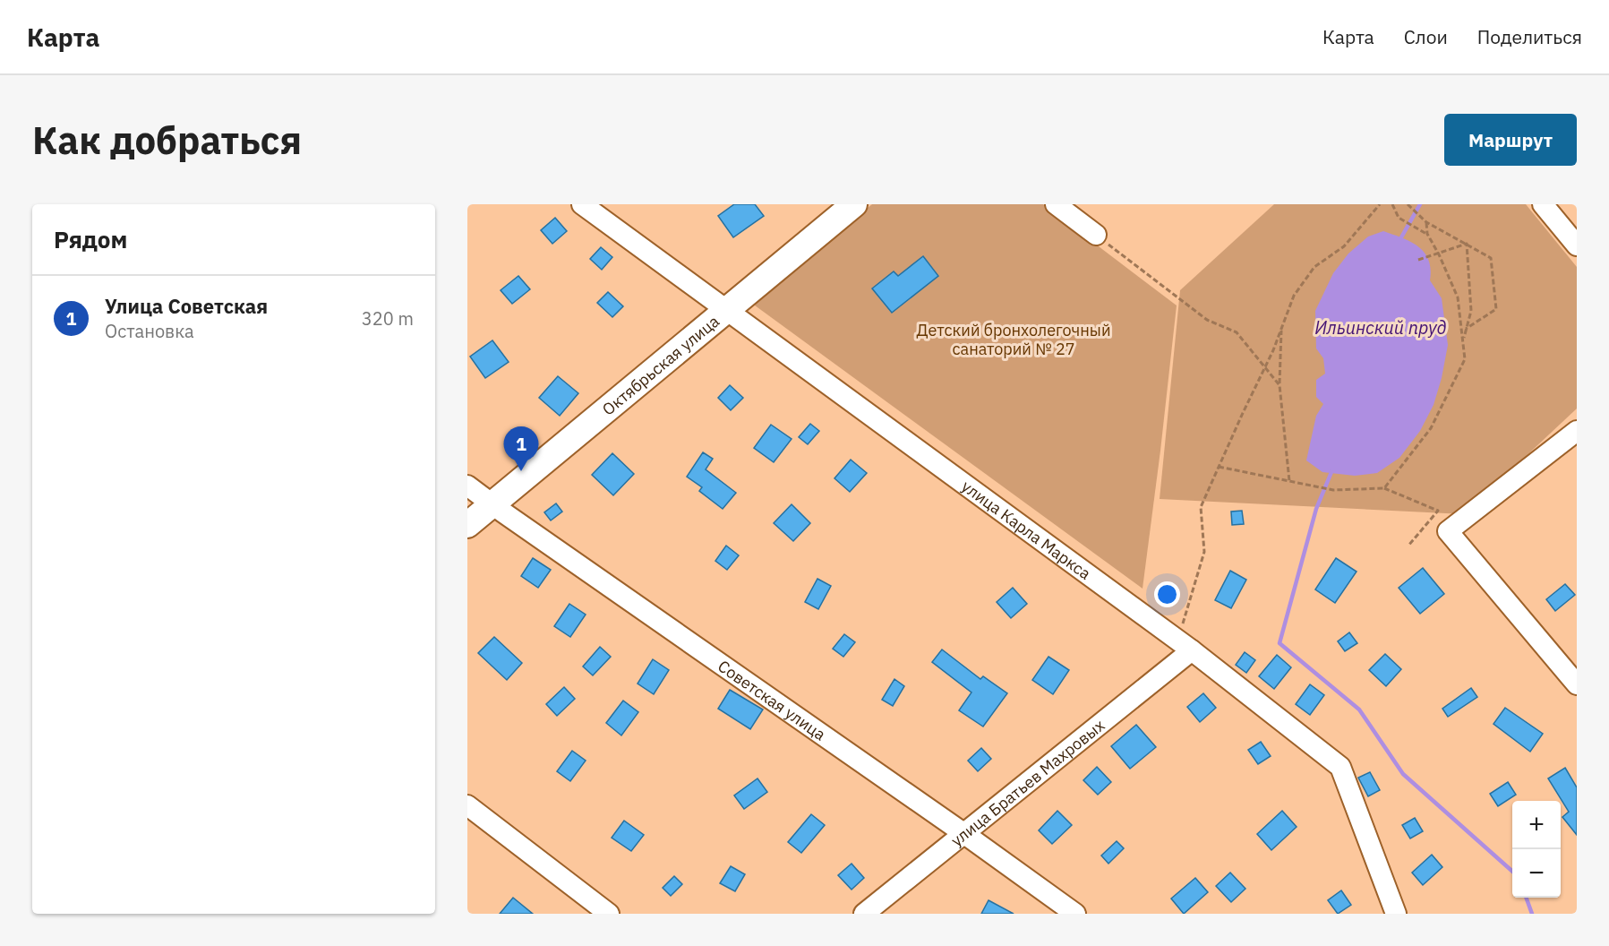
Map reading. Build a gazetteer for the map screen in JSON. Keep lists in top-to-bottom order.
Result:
{
  "streets": {
    "main road": ["Октябрьская улица"],
    "street": ["улица Карла Маркса", "Советская улица", "улица Братьев Махровых"]
  },
  "crossings": [
    ["Октябрьская улица", "улица Карла Маркса"],
    ["Октябрьская улица", "Советская улица"],
    ["улица Карла Маркса", "улица Братьев Махровых"],
    ["Советская улица", "улица Братьев Махровых"]
  ],
  "water": ["Ильинский пруд"],
  "parks": ["Детский бронхолегочный санаторий № 27"],
  "page": {
    "header": "Карта",
    "nav": ["Карта", "Слои", "Поделиться"],
    "buttons": "Маршрут",
    "title": "Как добраться",
    "heading": "Рядом",
    "list": [
      {
        "mark": "1",
        "name": "Улица Советская",
        "note": "Остановка",
        "value": "320 m"
      }
    ],
    "pins": "1",
    "map_buttons": ["+", "−"]
  }
}
